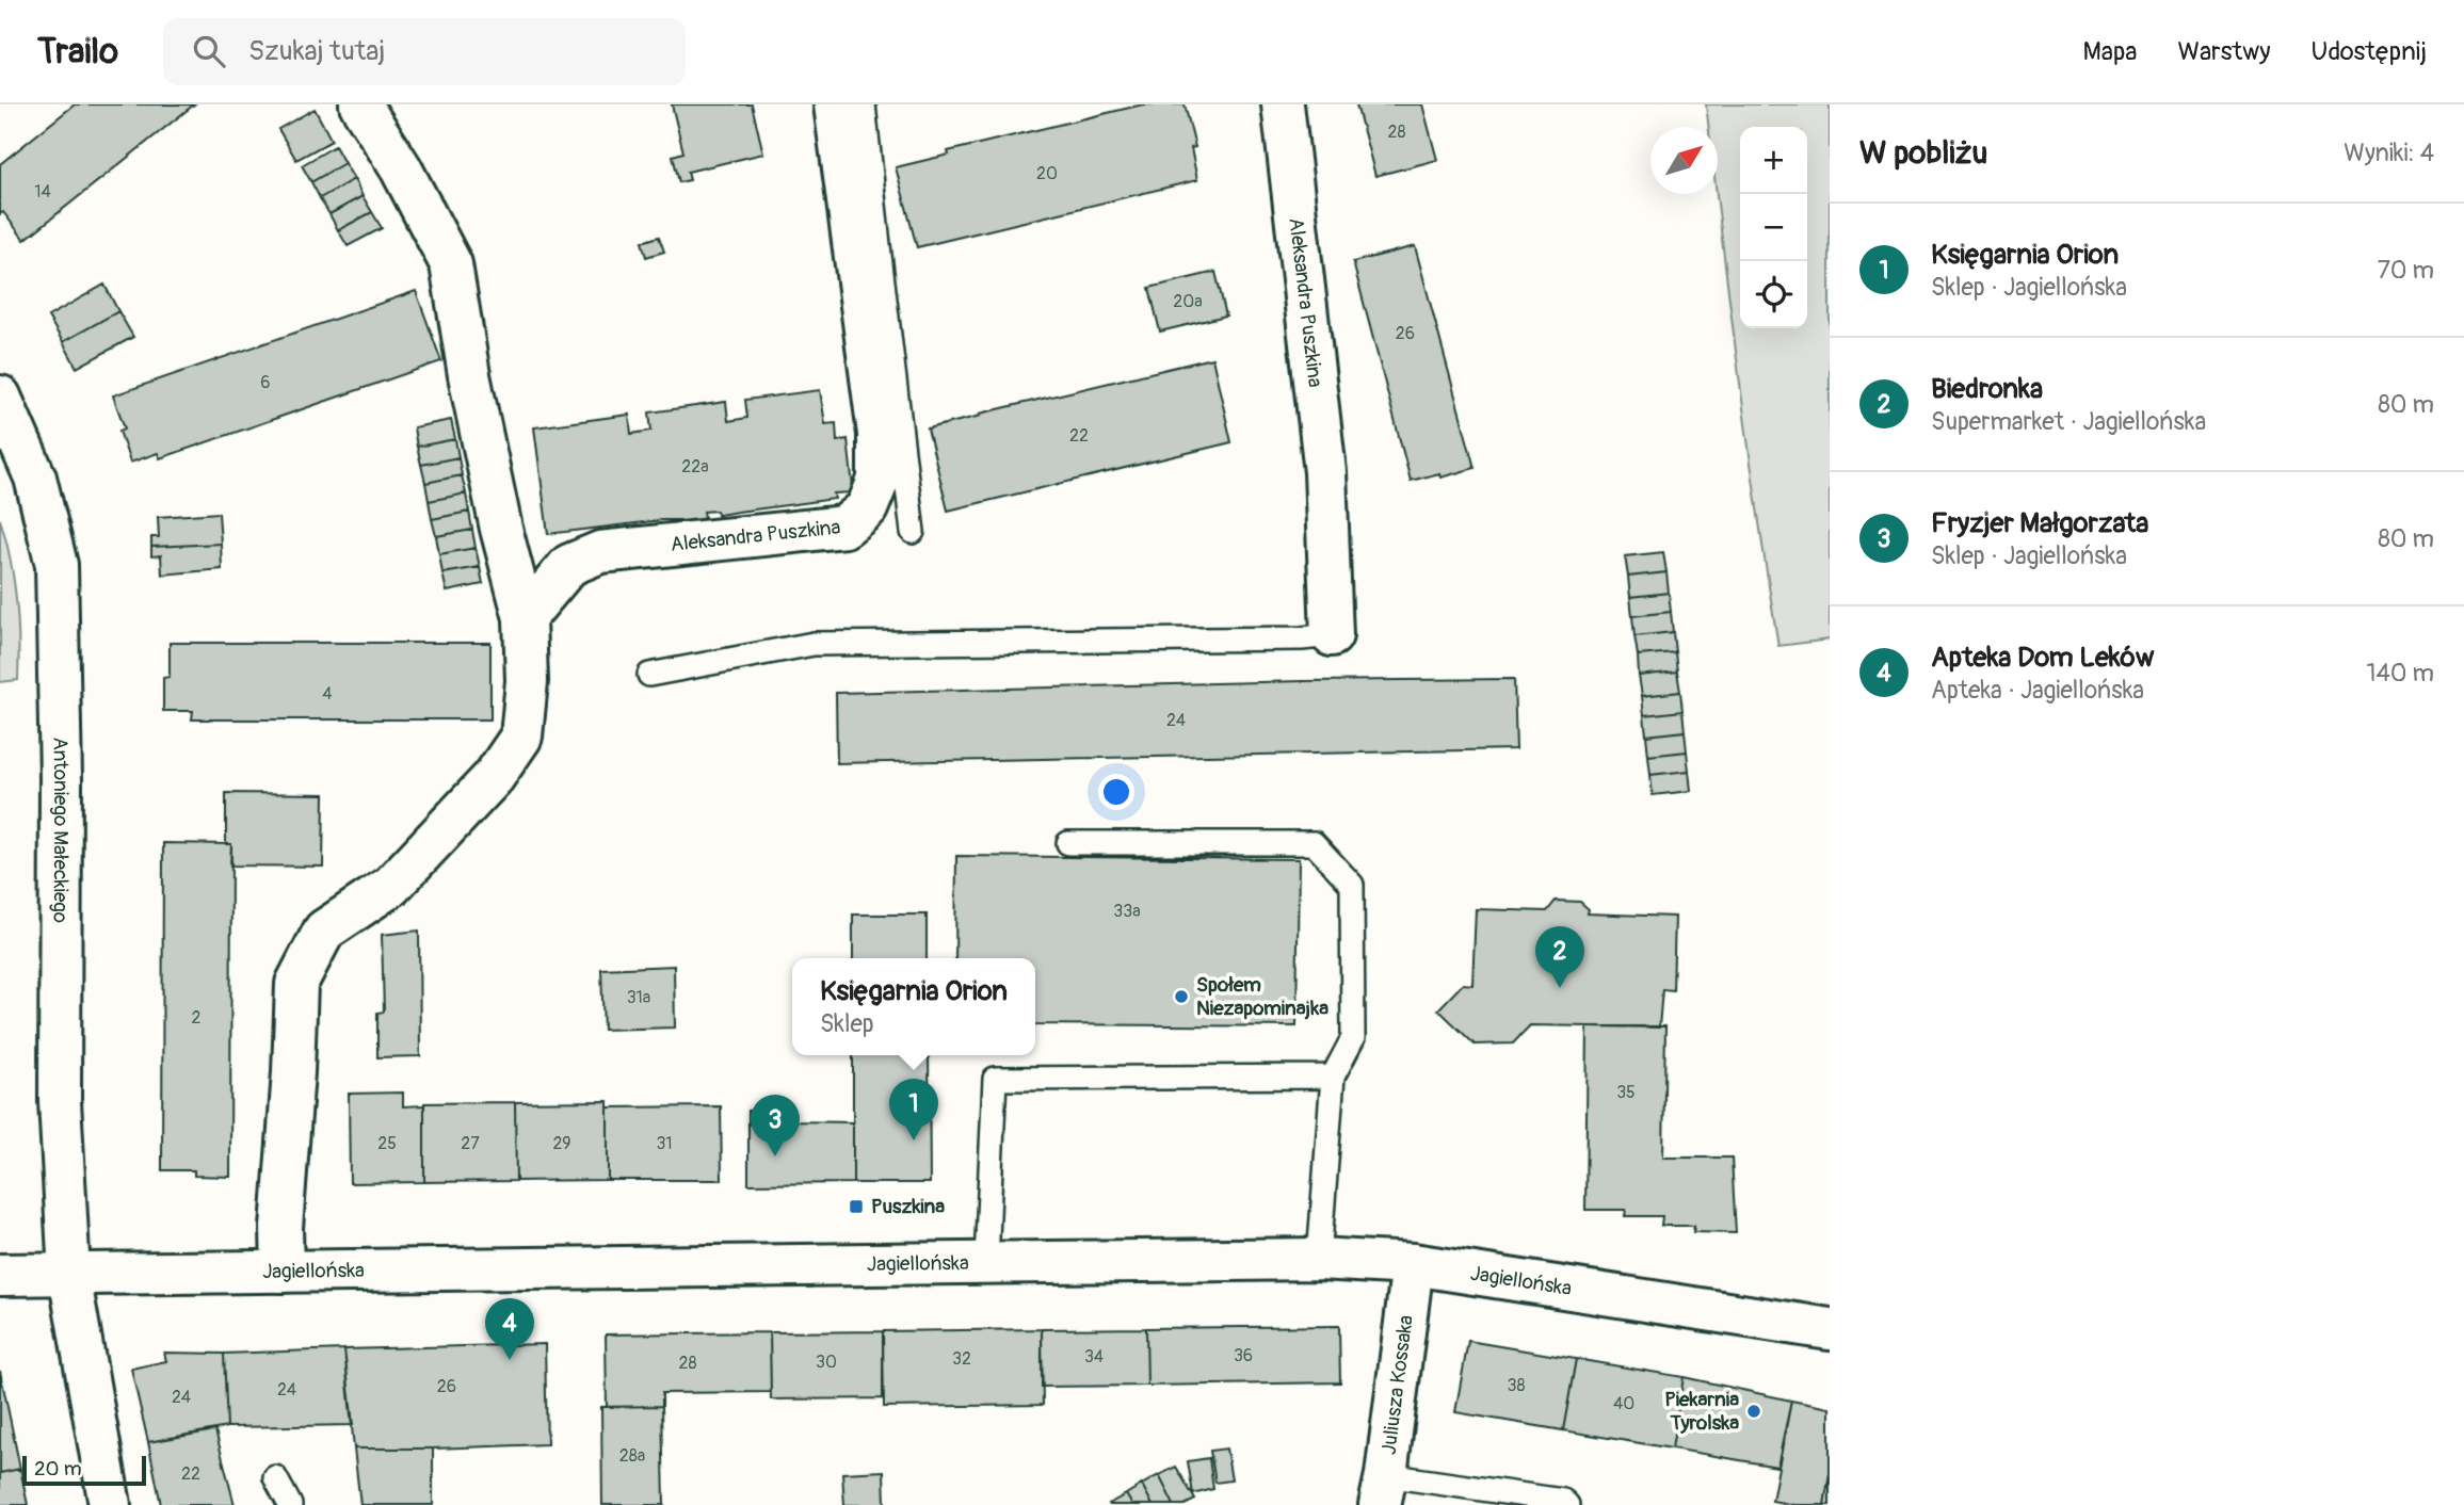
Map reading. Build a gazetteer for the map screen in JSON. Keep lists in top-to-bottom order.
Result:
{
  "streets": {
    "street": [
      "Aleksandra Puszkina",
      "Antoniego Małeckiego",
      "Jagiellońska",
      "Juliusza Kossaka"
    ]
  },
  "crossings": [
    ["Antoniego Małeckiego", "Jagiellońska"],
    ["Jagiellońska", "Juliusza Kossaka"]
  ],
  "places": {
    "other": ["Społem Niezapominajka", "Piekarnia Tyrolska"],
    "transit": ["Puszkina"]
  },
  "house_numbers": [
    "28",
    "20",
    "14",
    "20a",
    "26",
    "6",
    "22",
    "22a",
    "4",
    "24",
    "33a",
    "31a",
    "2",
    "35",
    "25",
    "27",
    "29",
    "31",
    "36",
    "34",
    "32",
    "30",
    "28",
    "38",
    "26",
    "24",
    "24",
    "40",
    "28a",
    "22"
  ],
  "scale_bar": "20 m",
  "north": "top right",
  "page": {
    "header": "Trailo",
    "search": "Szukaj tutaj",
    "nav": ["Mapa", "Warstwy", "Udostępnij"],
    "heading": ["W pobliżu", "Wyniki: 4"],
    "map_buttons": ["+", "−"],
    "list": [
      {
        "mark": "1",
        "name": "Księgarnia Orion",
        "note": "Sklep · Jagiellońska",
        "value": "70 m"
      },
      {
        "mark": "2",
        "name": "Biedronka",
        "note": "Supermarket · Jagiellońska",
        "value": "80 m"
      },
      {
        "mark": "3",
        "name": "Fryzjer Małgorzata",
        "note": "Sklep · Jagiellońska",
        "value": "80 m"
      },
      {
        "mark": "4",
        "name": "Apteka Dom Leków",
        "note": "Apteka · Jagiellońska",
        "value": "140 m"
      }
    ],
    "pins": [
      "2",
      "1",
      "3",
      "4"
    ],
    "popup": ["Księgarnia Orion", "Sklep"],
    "scale": "20 m"
  }
}
